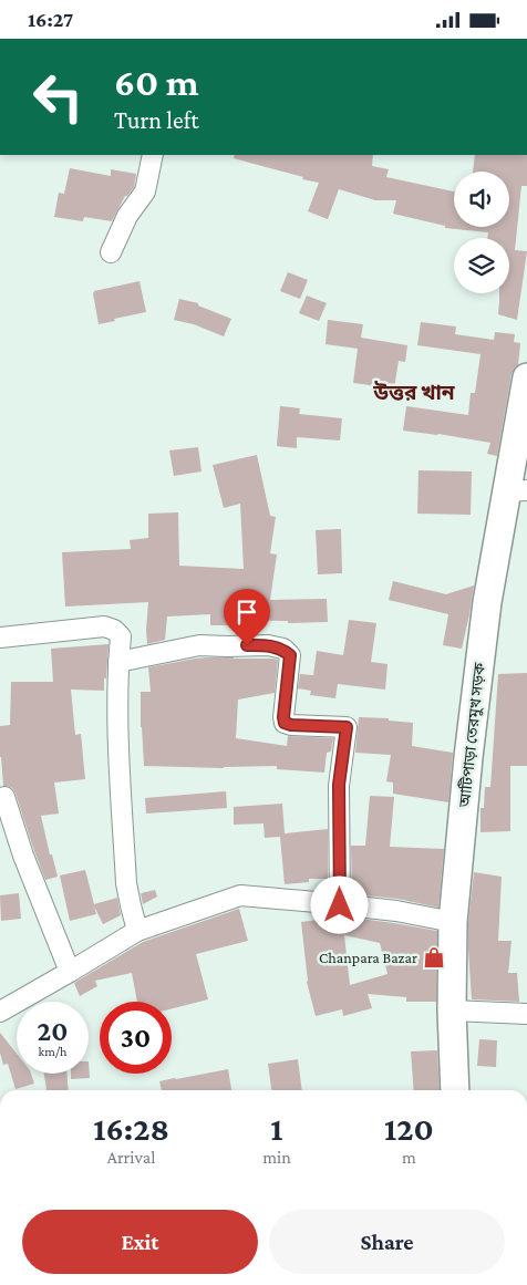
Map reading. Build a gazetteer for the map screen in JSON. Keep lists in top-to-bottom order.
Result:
{
  "streets": {
    "main road": ["আটিপাড়া তেরমুখ সড়ক"]
  },
  "districts": ["উত্তর খান"],
  "places": {
    "shop": ["Chanpara Bazar"]
  },
  "page": {
    "status": "16:27",
    "turn": ["60 m", "Turn left"],
    "speed": "20 km/h",
    "limit": "30",
    "eta": [
      "16:28",
      "Arrival",
      "1",
      "min",
      "120",
      "m"
    ],
    "buttons": ["Exit", "Share"]
  }
}
